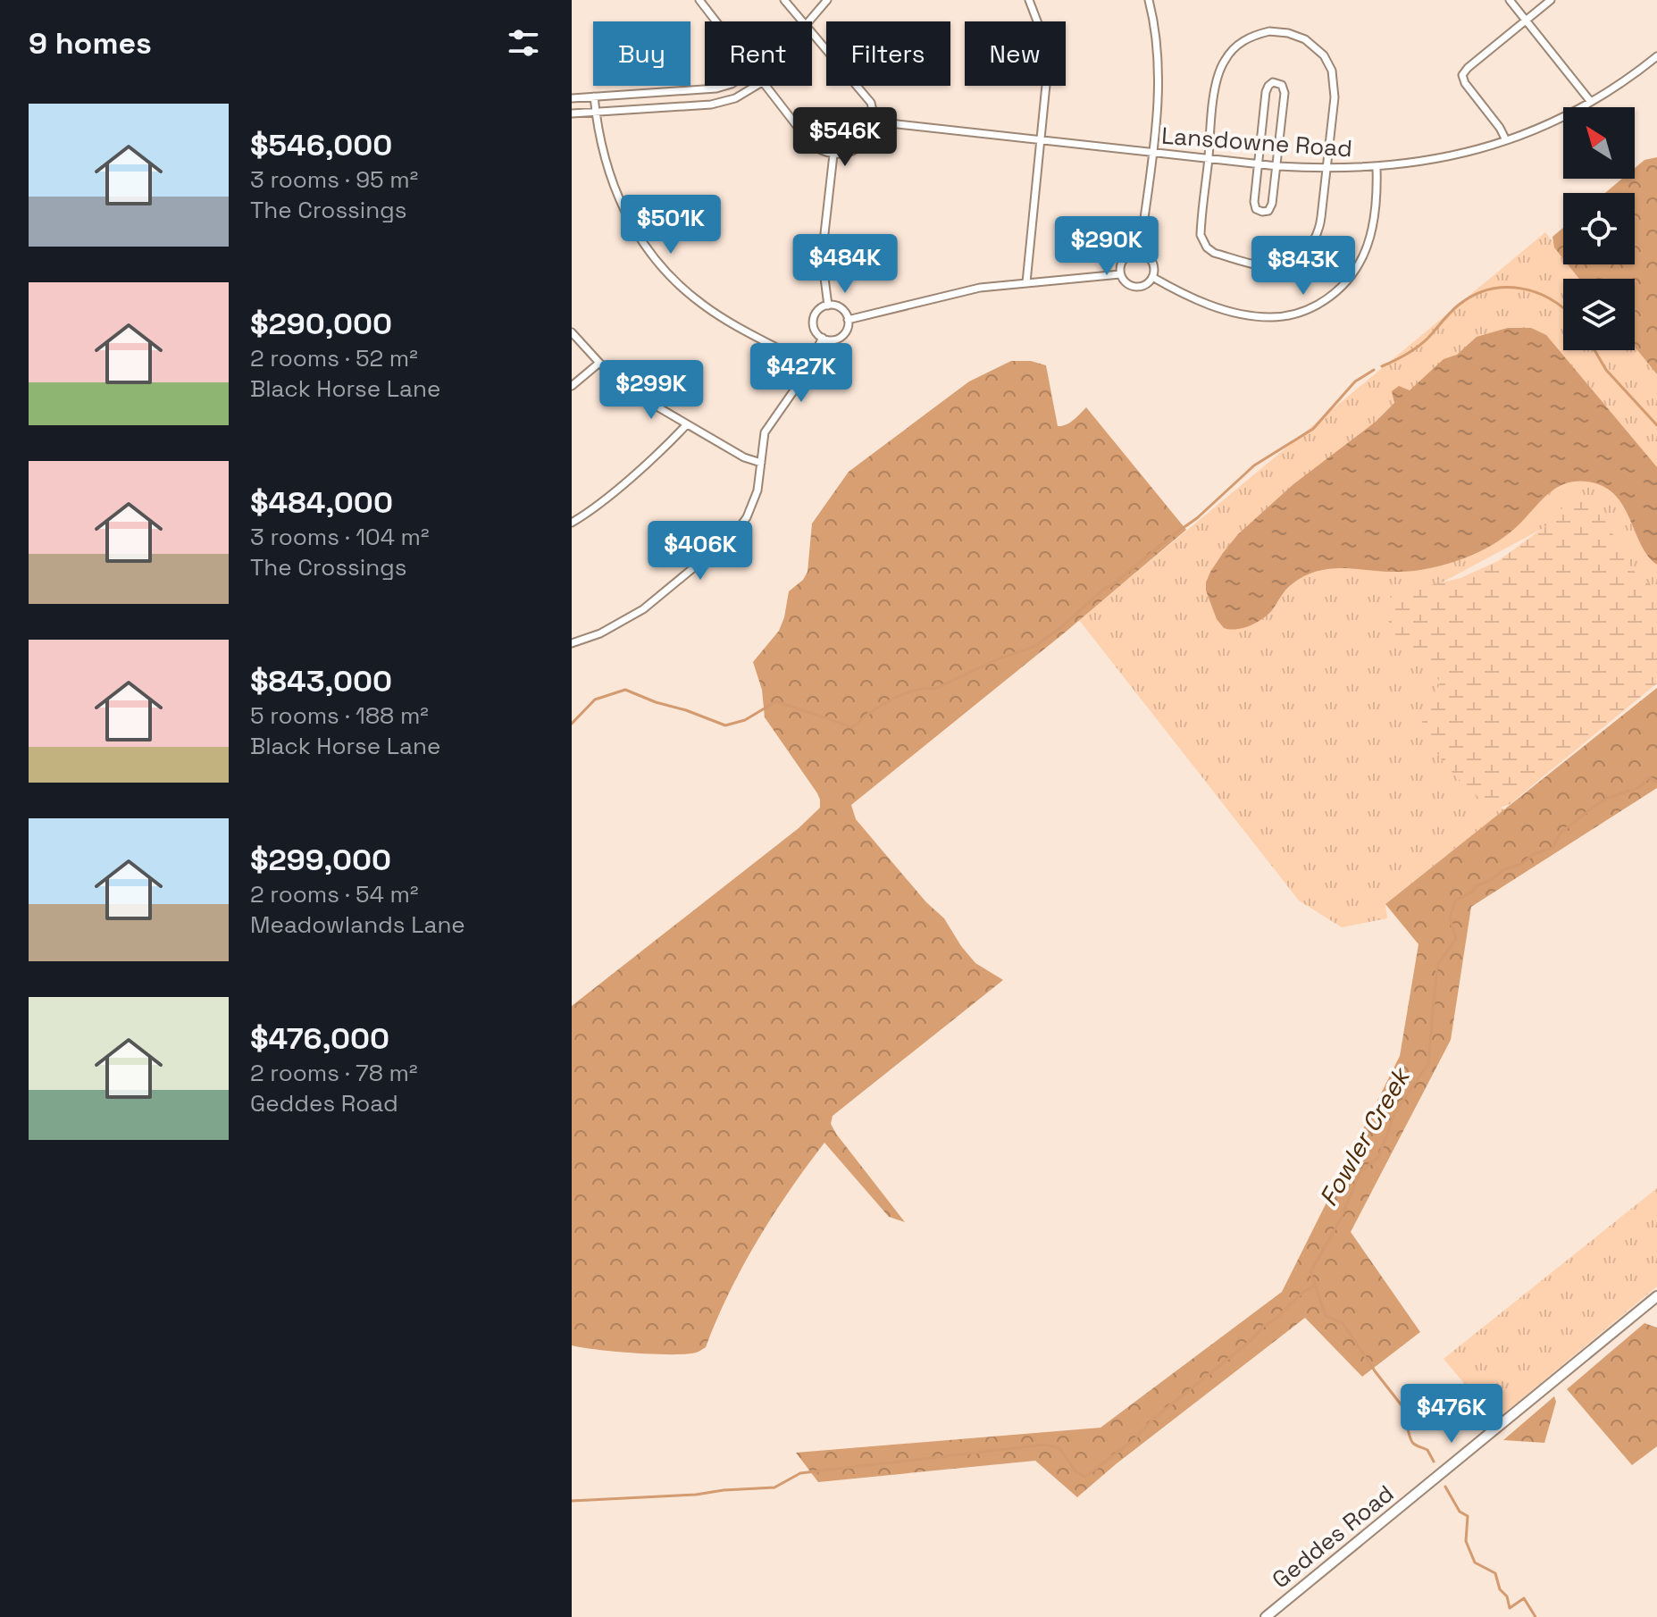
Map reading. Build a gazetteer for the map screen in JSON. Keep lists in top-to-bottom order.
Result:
{
  "streets": {
    "main road": ["Geddes Road"],
    "street": ["Lansdowne Road"]
  },
  "water": ["Fowler Creek"],
  "north": "top left",
  "page": {
    "heading": "9 homes",
    "chip": [
      "Buy",
      "Rent",
      "Filters",
      "New"
    ],
    "list": [
      {
        "name": "$546,000",
        "note": "3 rooms · 95 m² · The Crossings"
      },
      {
        "name": "$290,000",
        "note": "2 rooms · 52 m² · Black Horse Lane"
      },
      {
        "name": "$484,000",
        "note": "3 rooms · 104 m² · The Crossings"
      },
      {
        "name": "$843,000",
        "note": "5 rooms · 188 m² · Black Horse Lane"
      },
      {
        "name": "$299,000",
        "note": "2 rooms · 54 m² · Meadowlands Lane"
      },
      {
        "name": "$476,000",
        "note": "2 rooms · 78 m² · Geddes Road"
      }
    ],
    "price": [
      "$546K",
      "$501K",
      "$290K",
      "$484K",
      "$843K",
      "$427K",
      "$299K",
      "$406K",
      "$476K"
    ]
  }
}
